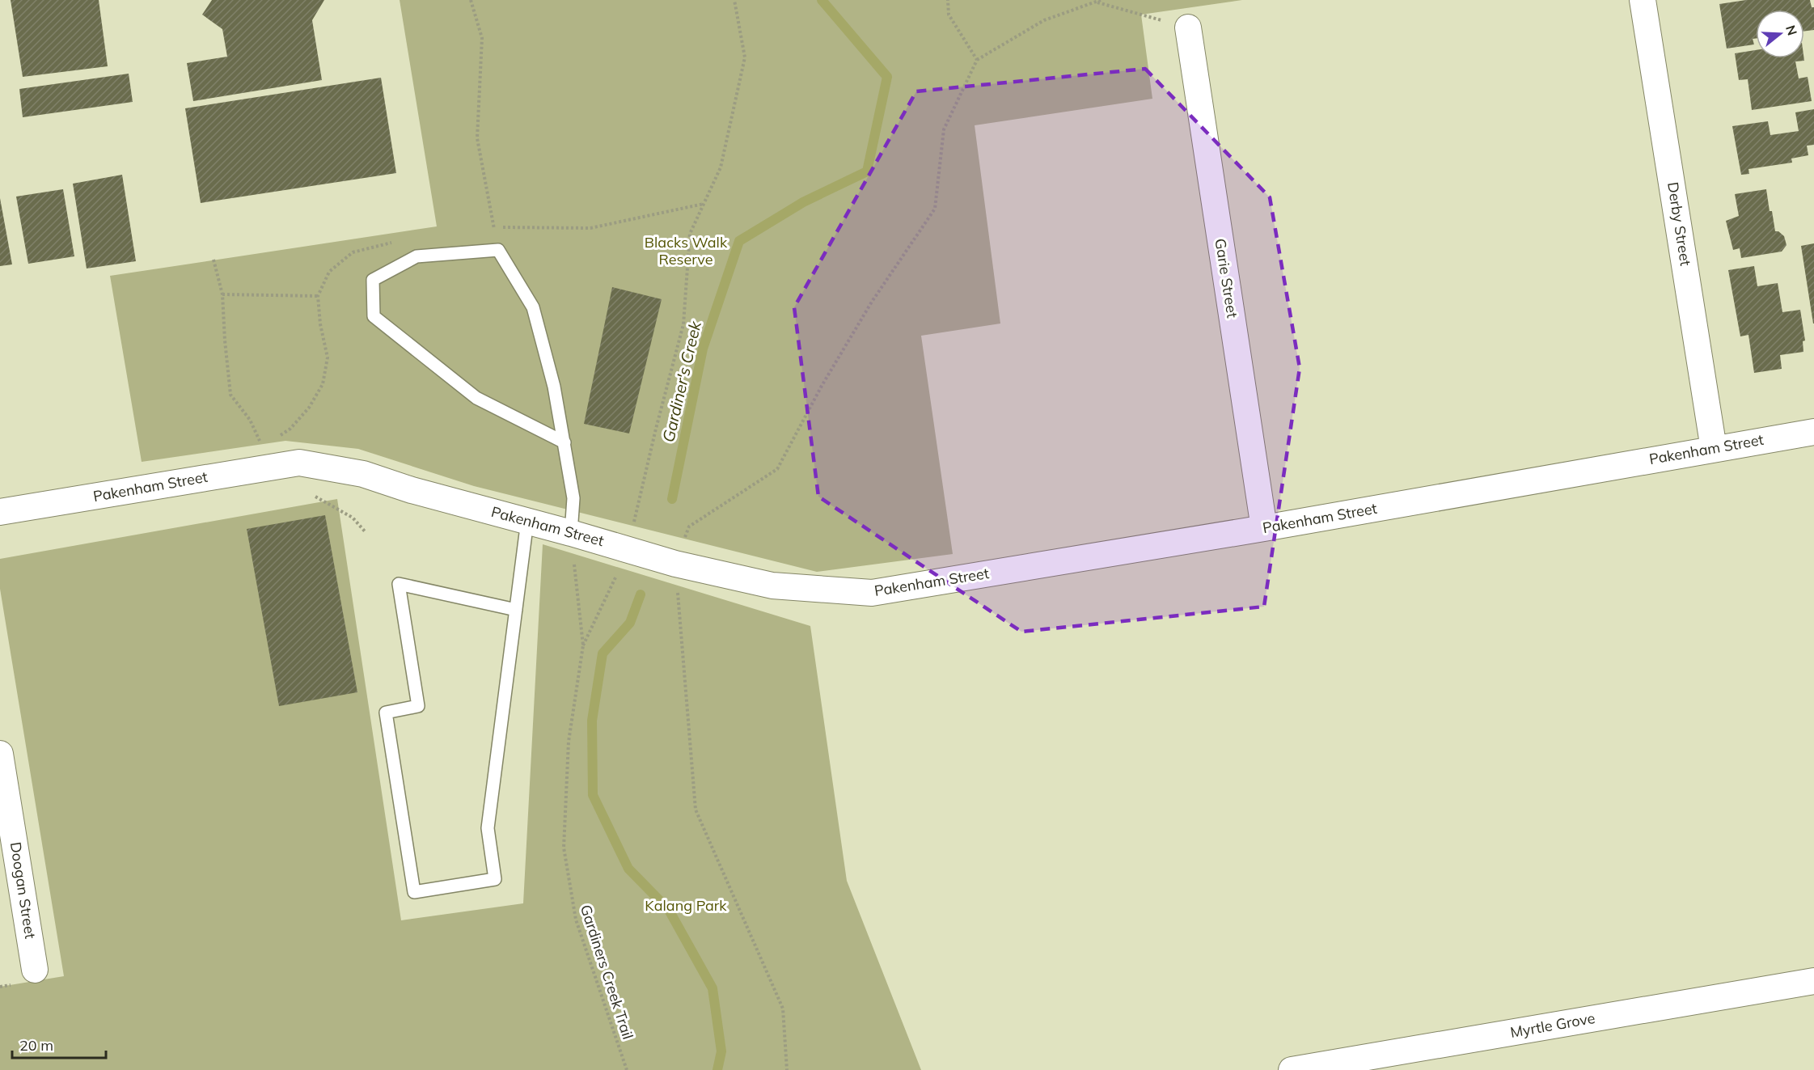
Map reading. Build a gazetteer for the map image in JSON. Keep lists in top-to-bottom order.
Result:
{
  "streets": {
    "street": [
      "Derby Street",
      "Garie Street",
      "Pakenham Street",
      "Doogan Street",
      "Myrtle Grove"
    ],
    "path": ["Gardiners Creek Trail"]
  },
  "crossings": [
    ["Derby Street", "Pakenham Street"],
    ["Garie Street", "Pakenham Street"],
    ["Pakenham Street", "Gardiners Creek Trail"]
  ],
  "water": ["Gardiner's Creek"],
  "parks": ["Blacks Walk Reserve", "Kalang Park"],
  "scale_bar": "20 m",
  "north": "right"
}
